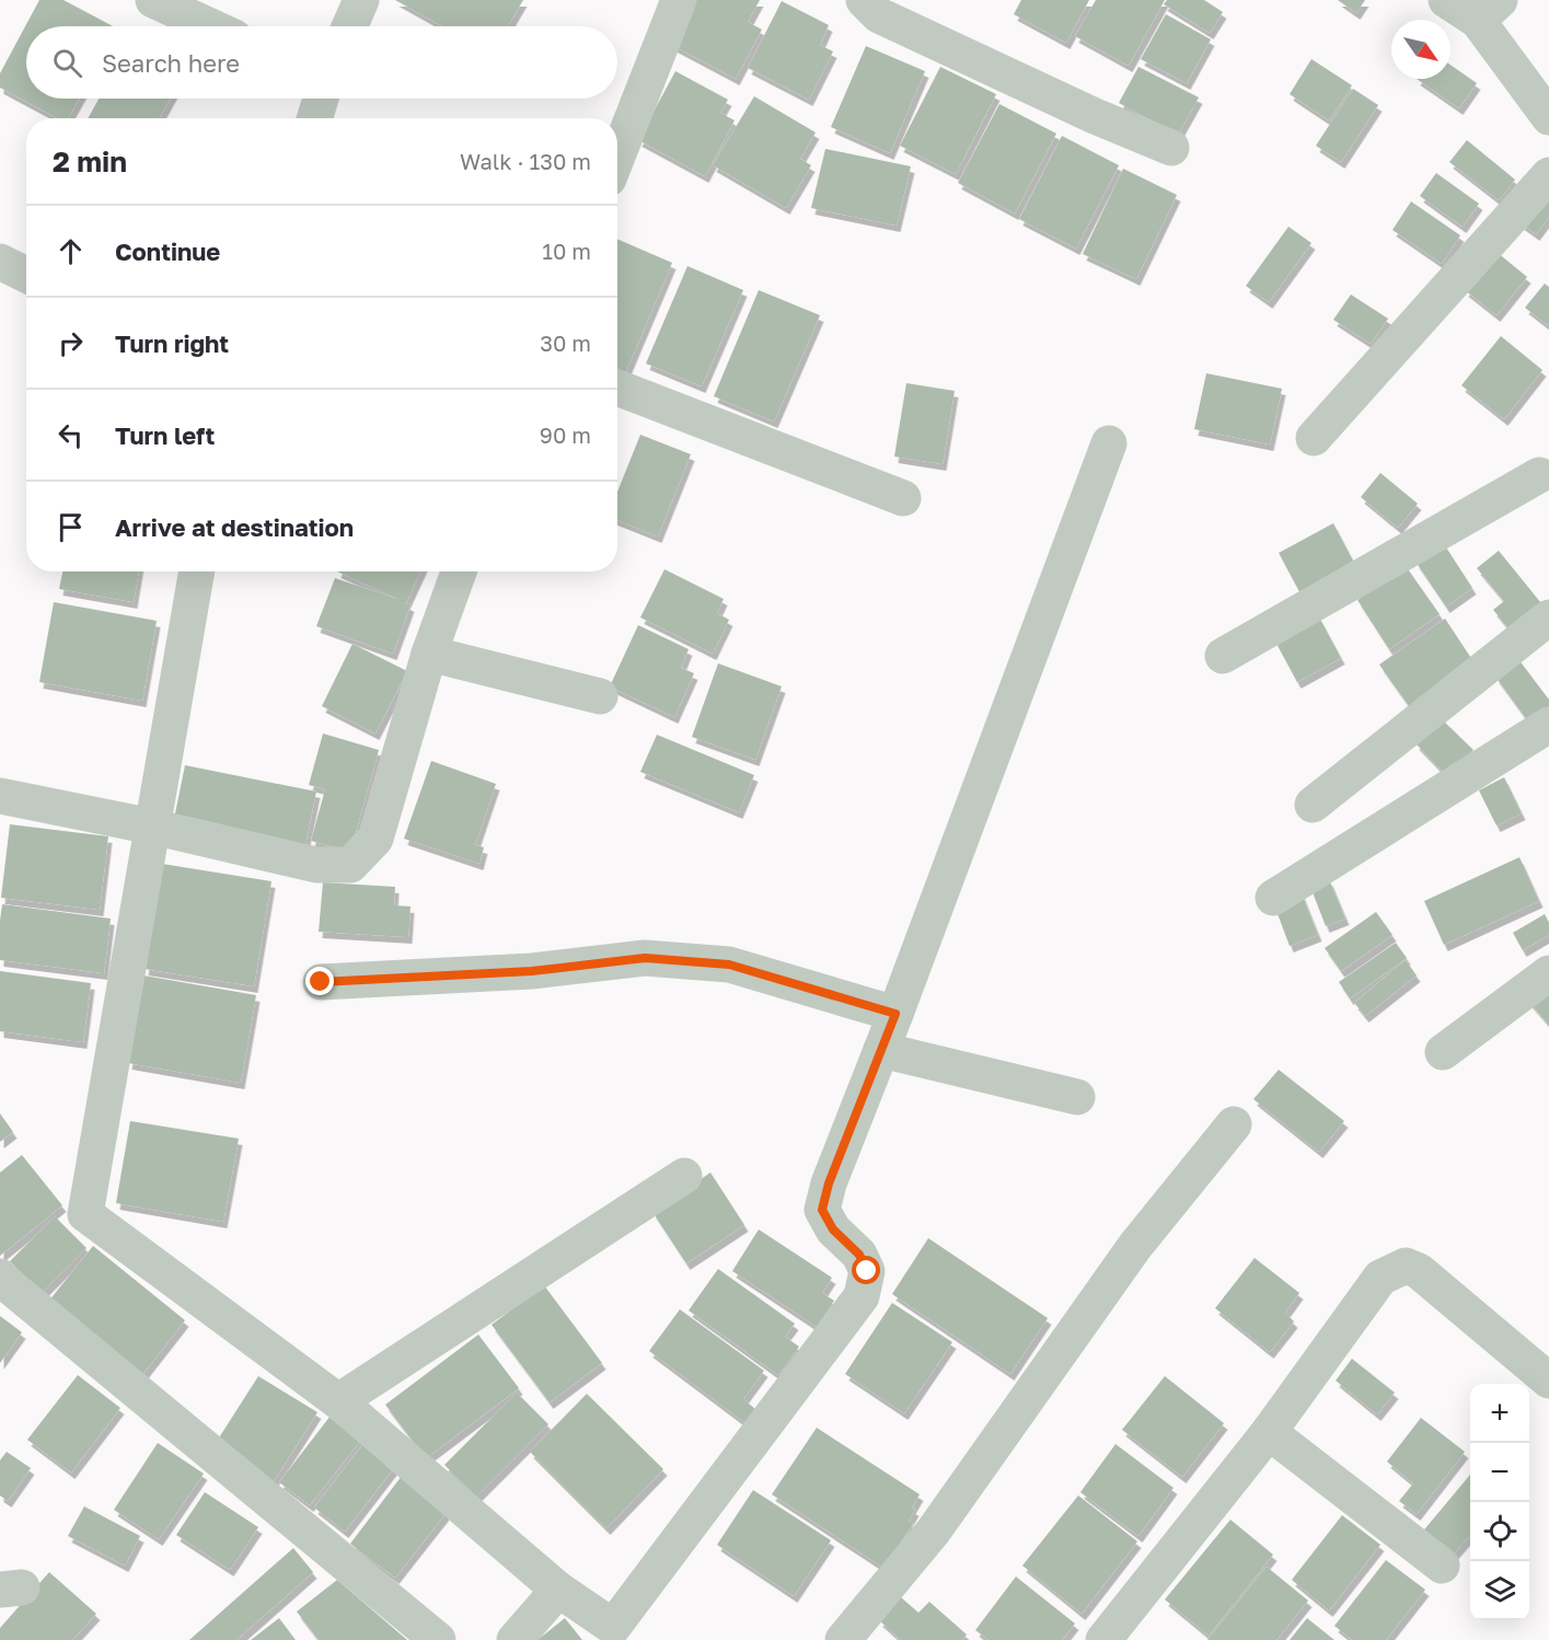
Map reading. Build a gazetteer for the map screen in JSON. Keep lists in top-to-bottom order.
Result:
{
  "north": "bottom right",
  "page": {
    "search": "Search here",
    "heading": ["2 min", "Walk · 130 m"],
    "list": [
      ["Continue", "10 m"],
      ["Turn right", "30 m"],
      ["Turn left", "90 m"],
      "Arrive at destination"
    ],
    "map_buttons": ["+", "−"]
  }
}
